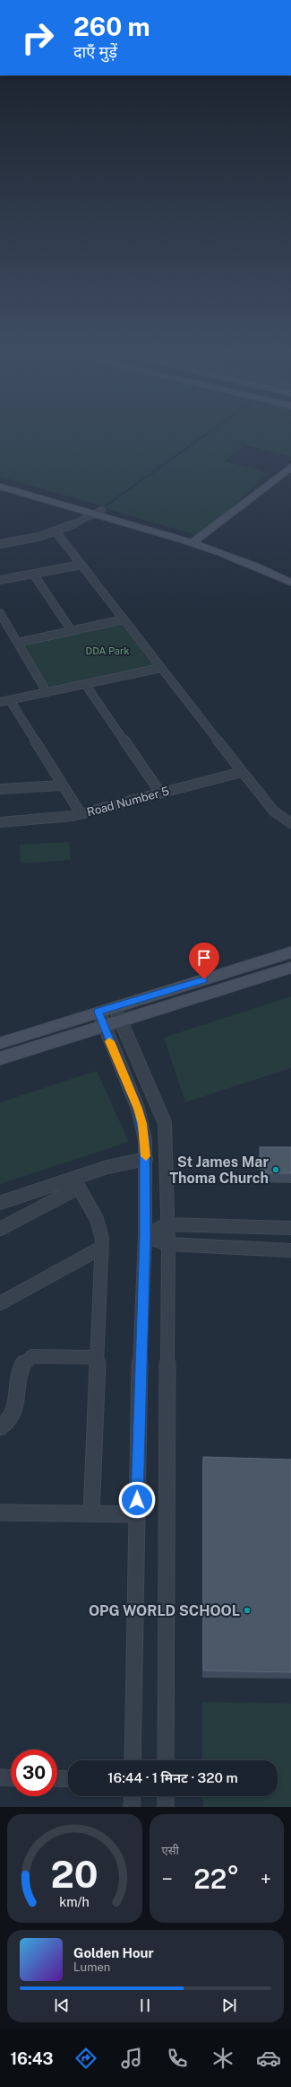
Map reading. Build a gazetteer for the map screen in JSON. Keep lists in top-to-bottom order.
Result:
{
  "streets": {
    "street": ["Road Number 5"]
  },
  "parks": ["DDA Park"],
  "places": ["St James Mar Thoma Church", "OPG WORLD SCHOOL"],
  "page": {
    "turn": ["260 m", "दाएँ मुड़ें"],
    "limit": "30",
    "trip": "16:44 · 1 मिनट · 320 m",
    "tile": "एसी",
    "heat": ["−", "22°", "+"],
    "song": ["Golden Hour", "Lumen"],
    "tabs": "16:43",
    "gauge": ["20", "km/h"]
  }
}
